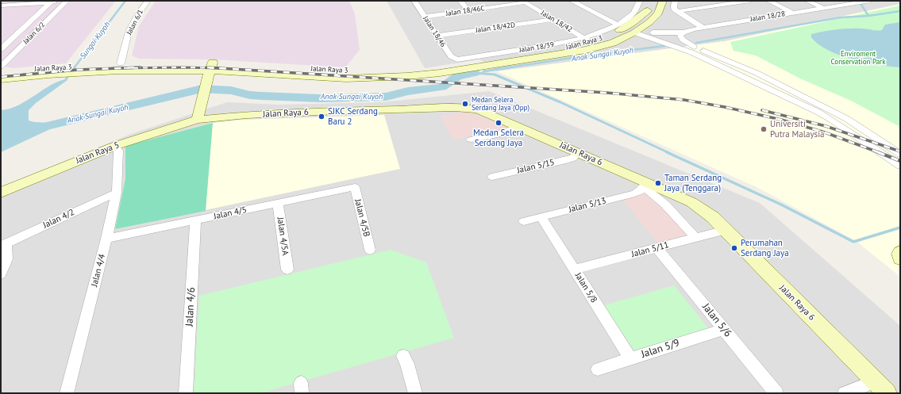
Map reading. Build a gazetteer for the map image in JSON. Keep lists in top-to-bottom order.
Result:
{
  "streets": {
    "street": [
      "Jalan 18/46C",
      "Jalan 18/28",
      "Jalan 18/42",
      "Jalan 6/1",
      "Jalan 18/42D",
      "Jalan 18/46",
      "Jalan 6/2",
      "Jalan Raya 3",
      "Jalan 18/39",
      "Jalan Raya 6",
      "Jalan Raya 5",
      "Jalan 5/15",
      "Jalan 5/13",
      "Jalan 4/5",
      "Jalan 4/5B",
      "Jalan 4/2",
      "Jalan 4/5A",
      "Jalan 5/11",
      "Jalan 4/4",
      "Jalan 5/8",
      "Jalan 4/6",
      "Jalan 5/6",
      "Jalan 5/9"
    ]
  },
  "crossings": [
    ["Jalan 18/46C", "Jalan 18/42"],
    ["Jalan 18/46C", "Jalan 18/46"],
    ["Jalan 18/28", "Jalan Raya 3"],
    ["Jalan 18/42", "Jalan 18/42D"],
    ["Jalan 18/42", "Jalan Raya 3"],
    ["Jalan 18/42", "Jalan 18/39"],
    ["Jalan 6/1", "Jalan Raya 3"],
    ["Jalan 18/42D", "Jalan 18/46"],
    ["Jalan 18/46", "Jalan 18/39"],
    ["Jalan Raya 3", "Jalan 18/39"],
    ["Jalan Raya 6", "Jalan Raya 5"],
    ["Jalan Raya 6", "Jalan 5/15"],
    ["Jalan Raya 6", "Jalan 5/13"],
    ["Jalan Raya 6", "Jalan 5/11"],
    ["Jalan Raya 5", "Jalan 4/4"],
    ["Jalan 5/13", "Jalan 5/8"],
    ["Jalan 4/5", "Jalan 4/5B"],
    ["Jalan 4/5", "Jalan 4/5A"],
    ["Jalan 4/5", "Jalan 4/4"],
    ["Jalan 4/5", "Jalan 4/6"],
    ["Jalan 4/2", "Jalan 4/4"],
    ["Jalan 5/11", "Jalan 5/8"],
    ["Jalan 5/11", "Jalan 5/6"],
    ["Jalan 5/8", "Jalan 5/9"],
    ["Jalan 5/6", "Jalan 5/9"]
  ],
  "water": ["Sungai Kuyoh", "Anak Sungai Kuyoh"],
  "parks": ["Enviroment Conservation Park"],
  "places": [
    "Medan Selera Serdang Jaya (Opp)",
    "SJKC Serdang Baru 2",
    "Medan Selera Serdang Jaya",
    "Universiti Putra Malaysia",
    "Taman Serdang Jaya (Tenggara)",
    "Perumahan Serdang Jaya"
  ]
}
